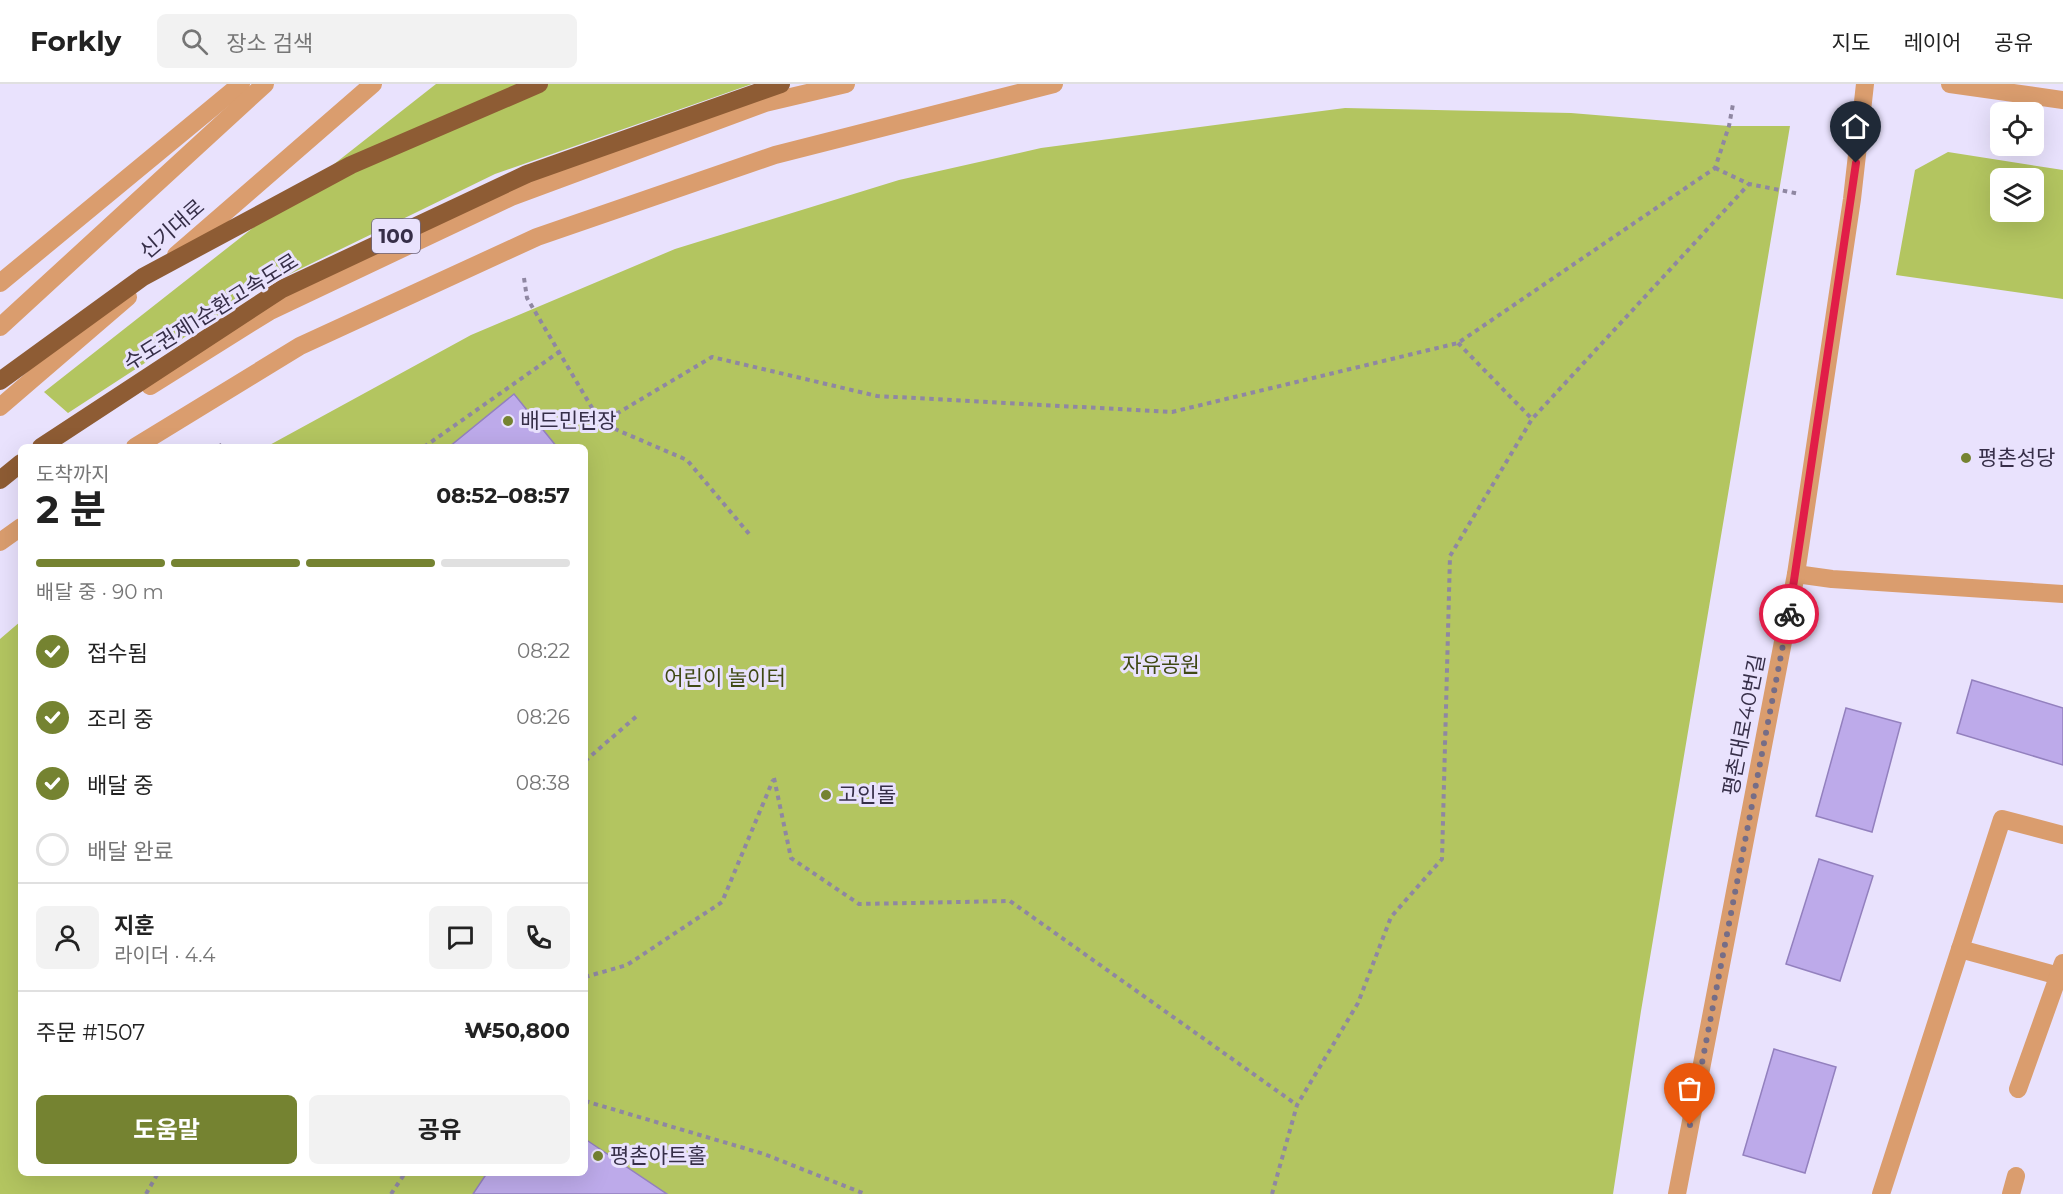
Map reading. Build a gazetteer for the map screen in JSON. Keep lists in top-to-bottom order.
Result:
{
  "streets": {
    "highway": ["100", "수도권제1순환고속도로"],
    "street": ["신기대로", "평촌대로40번길"]
  },
  "parks": ["자유공원", "어린이 놀이터"],
  "places": [
    "배드민턴장",
    "평촌성당",
    "고인돌",
    "평촌아트홀"
  ],
  "page": {
    "header": "Forkly",
    "search": "장소 검색",
    "nav": ["지도", "레이어", "공유"],
    "heading": ["2 분", "도착까지", "08:52–08:57"],
    "panel": [
      "지훈",
      "라이더 · 4.4",
      "주문 #1507",
      "₩50,800"
    ],
    "bar": "배달 중 · 90 m",
    "list": [
      ["접수됨", "08:22"],
      ["조리 중", "08:26"],
      ["배달 중", "08:38"],
      "배달 완료"
    ],
    "buttons": ["도움말", "공유"]
  }
}
